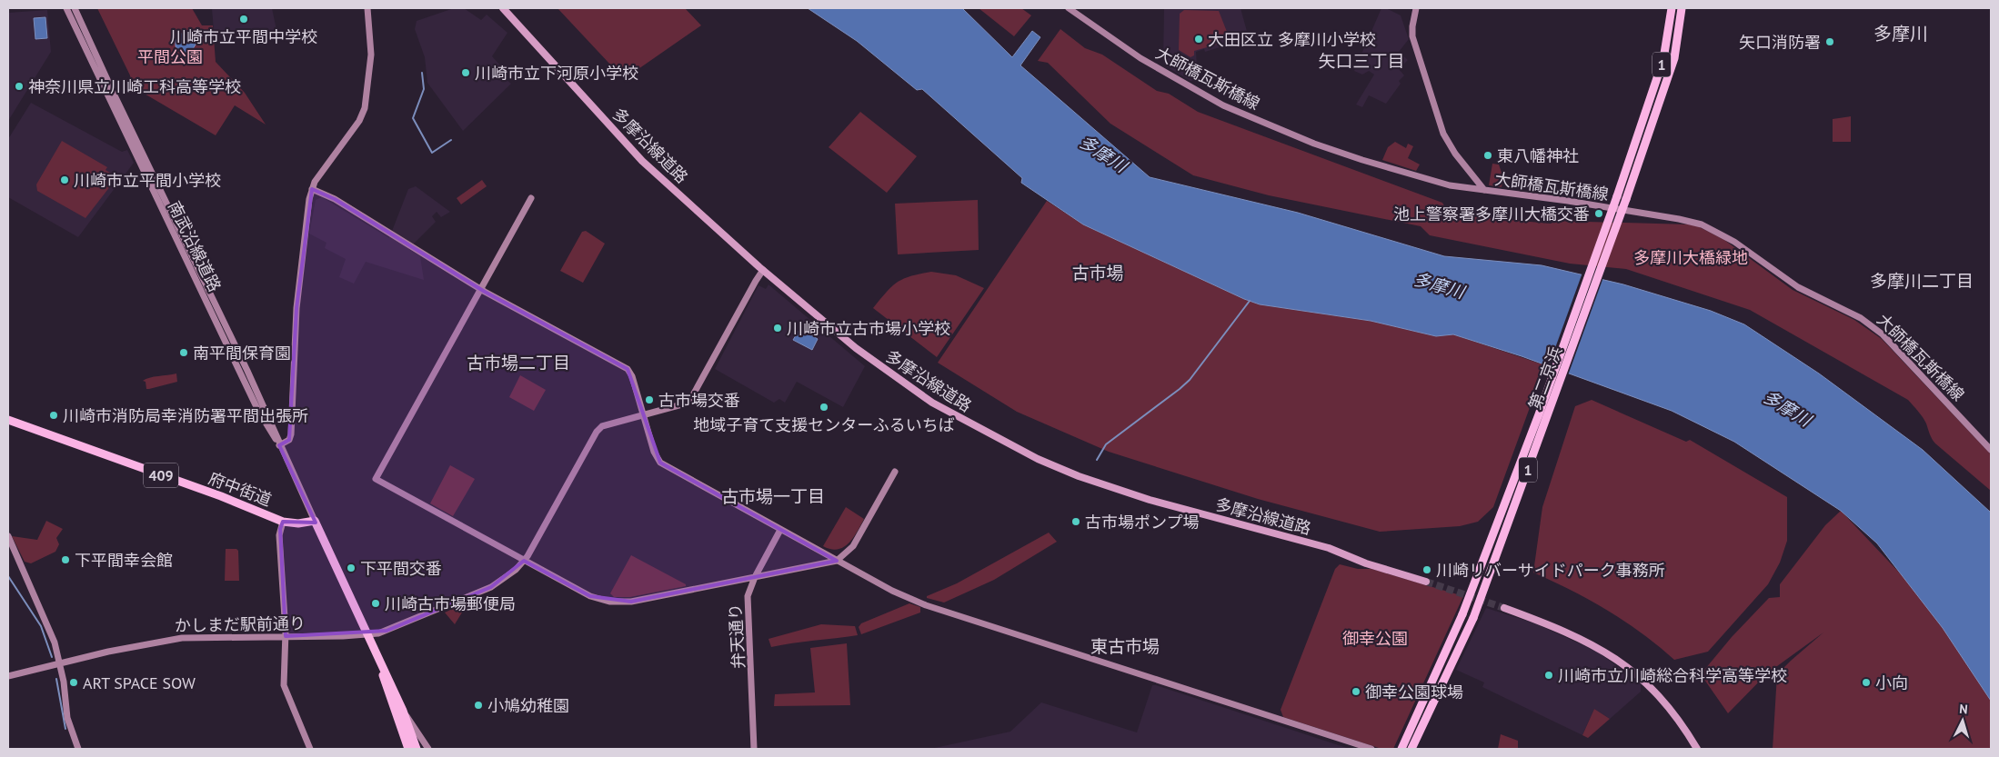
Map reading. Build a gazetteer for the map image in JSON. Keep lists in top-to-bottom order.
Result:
{
  "streets": {
    "highway": [
      "1",
      "第二京浜",
      "409",
      "府中街道"
    ],
    "main road": ["多摩沿線道路"],
    "street": [
      "大師橋瓦斯橋線",
      "南武沿線道路",
      "かしまだ駅前通り",
      "弁天通り"
    ]
  },
  "crossings": [
    ["多摩沿線道路", "かしまだ駅前通り"],
    ["南武沿線道路", "府中街道"]
  ],
  "districts": [
    "多摩川",
    "矢口三丁目",
    "古市場",
    "多摩川二丁目",
    "古市場二丁目",
    "古市場一丁目",
    "東古市場"
  ],
  "water": ["多摩川"],
  "parks": ["平間公園", "多摩川大橋緑地", "御幸公園"],
  "places": [
    "川崎市立平間中学校",
    "大田区立 多摩川小学校",
    "矢口消防署",
    "川崎市立下河原小学校",
    "神奈川県立川崎工科高等学校",
    "東八幡神社",
    "川崎市立平間小学校",
    "池上警察署多摩川大橋交番",
    "川崎市立古市場小学校",
    "南平間保育園",
    "古市場交番",
    "地域子育て支援センターふるいちば",
    "川崎市消防局幸消防署平間出張所",
    "古市場ポンプ場",
    "下平間幸会館",
    "下平間交番",
    "川崎リバーサイドパーク事務所",
    "川崎古市場郵便局",
    "川崎市立川崎総合科学高等学校",
    "ART SPACE SOW",
    "小向",
    "御幸公園球場",
    "小鳩幼稚園"
  ],
  "north": "top"
}
